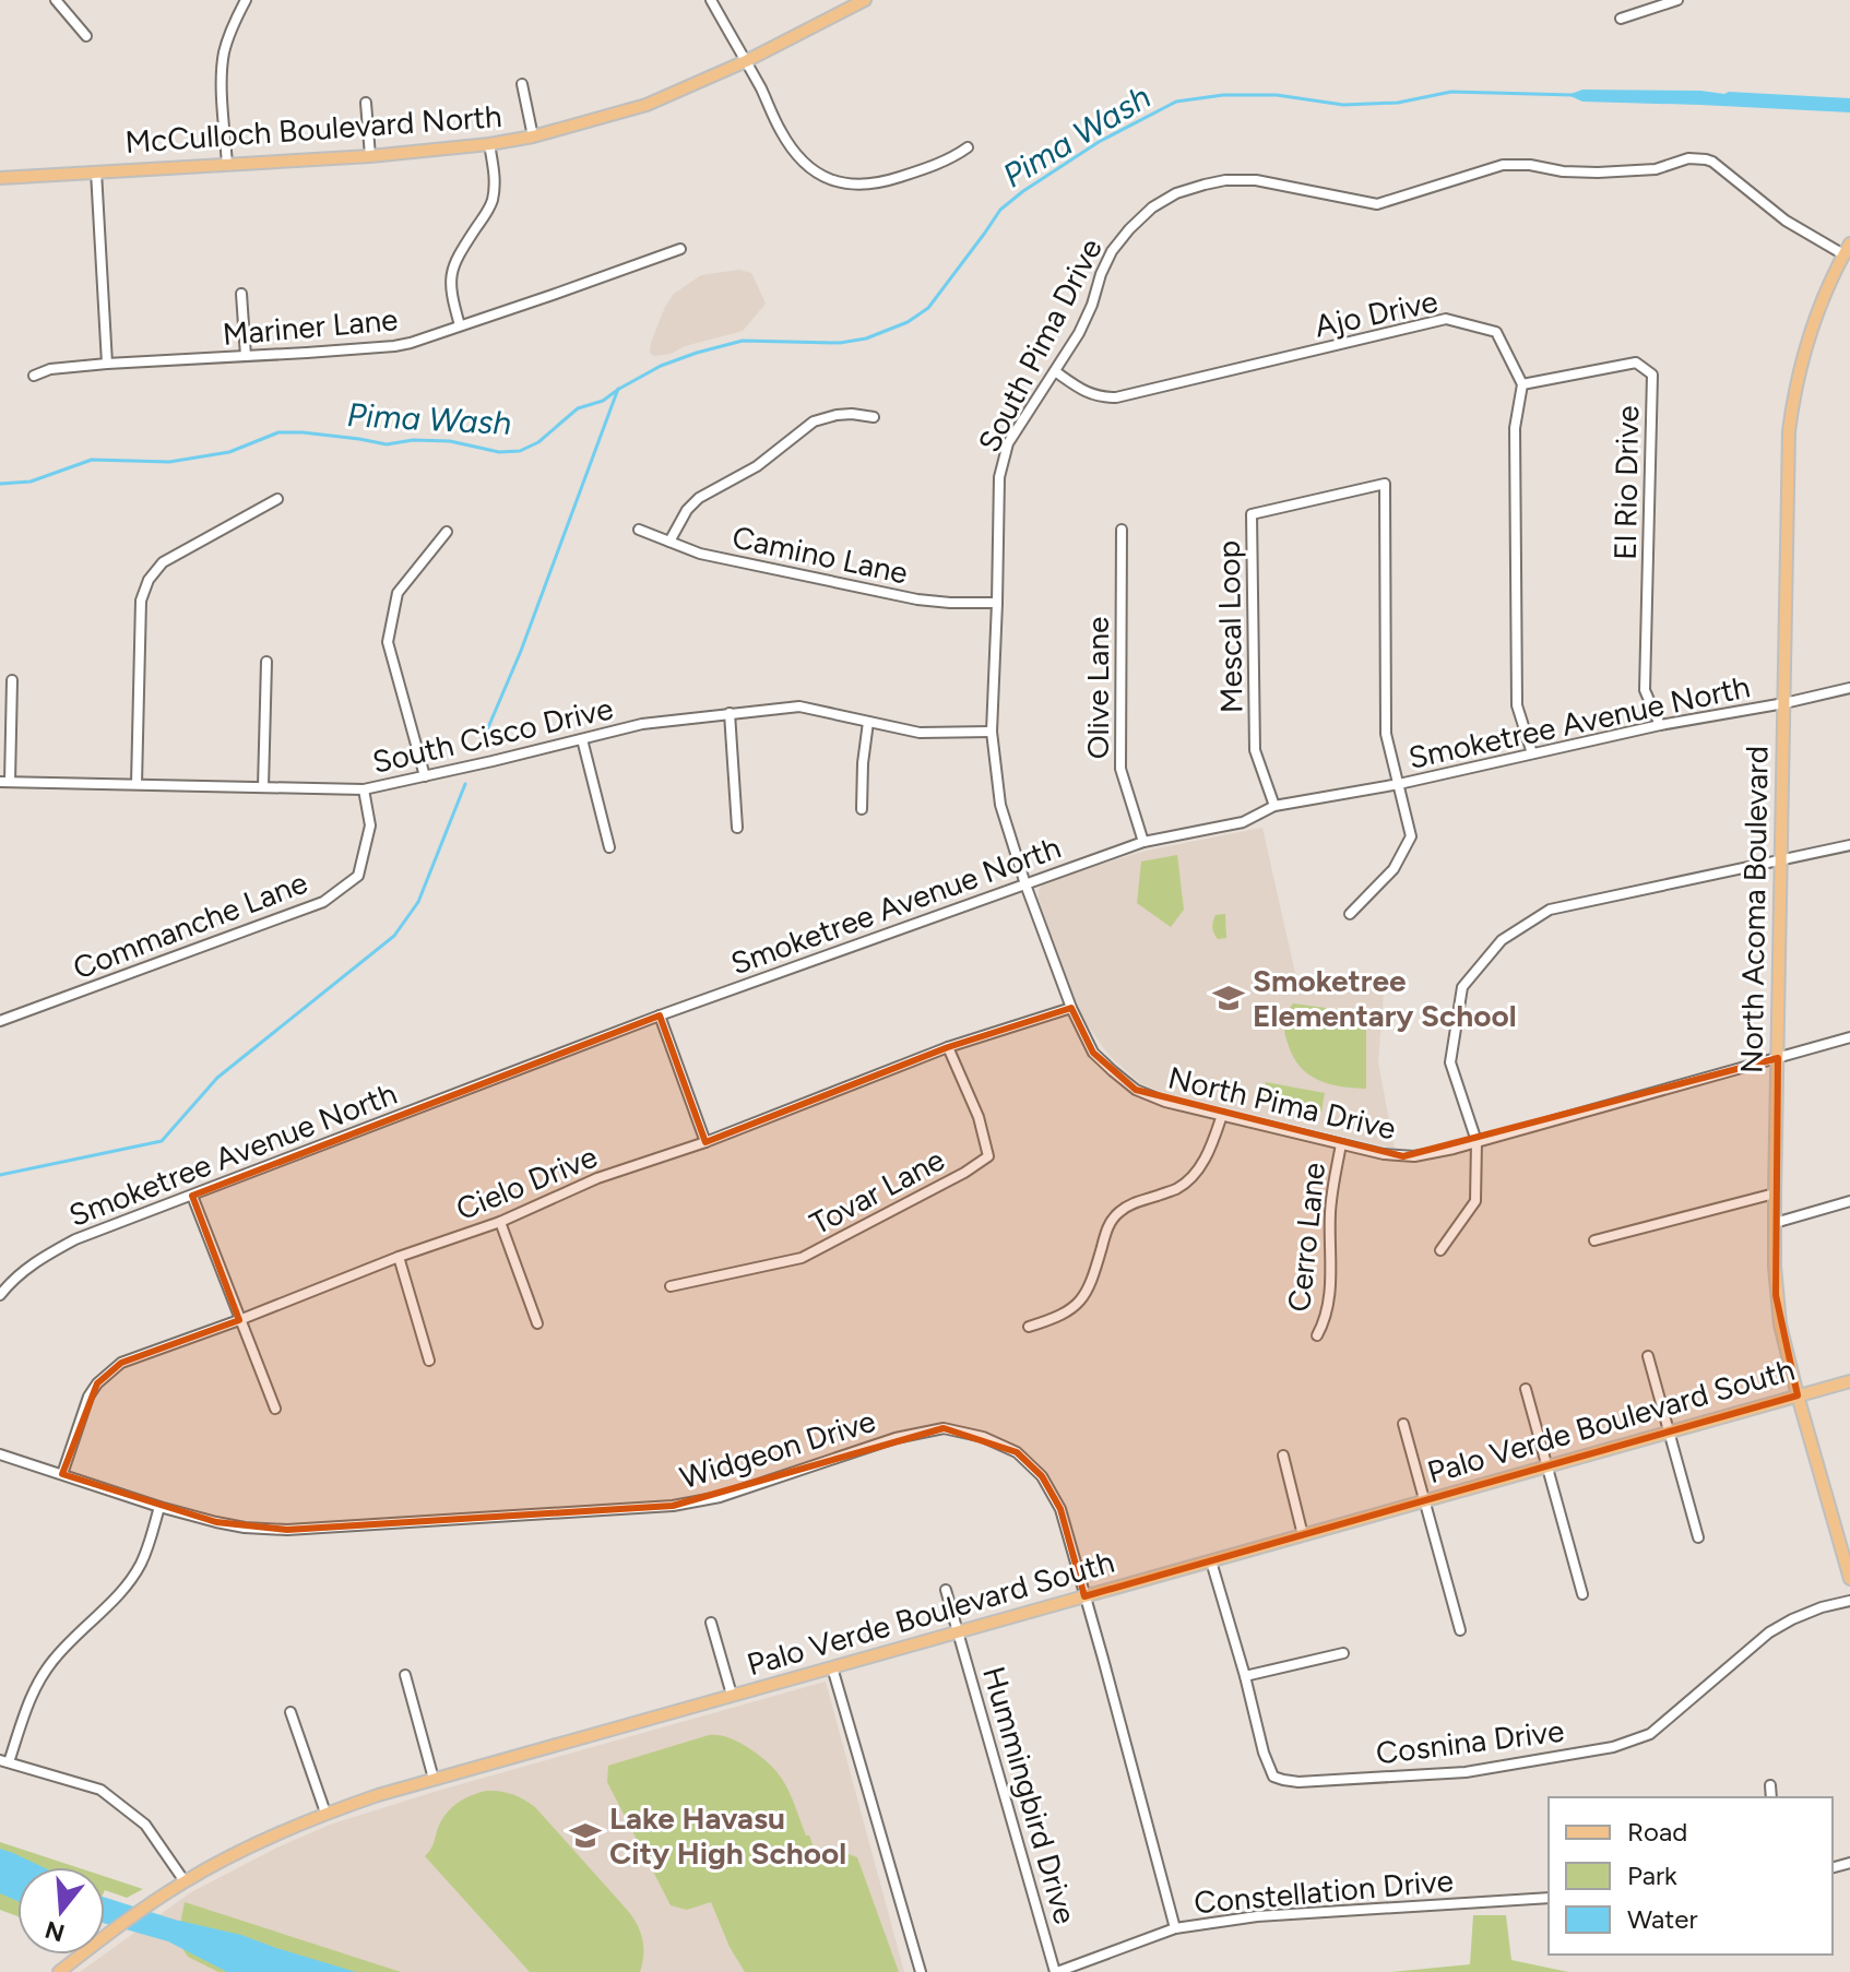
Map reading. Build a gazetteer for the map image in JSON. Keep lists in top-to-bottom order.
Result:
{
  "streets": {
    "main road": ["McCulloch Boulevard North", "North Acoma Boulevard", "Palo Verde Boulevard South"],
    "street": [
      "Ajo Drive",
      "Mariner Lane",
      "South Pima Drive",
      "El Rio Drive",
      "Camino Lane",
      "Mescal Loop",
      "Olive Lane",
      "Smoketree Avenue North",
      "South Cisco Drive",
      "Commanche Lane",
      "North Pima Drive",
      "Cielo Drive",
      "Tovar Lane",
      "Cerro Lane",
      "Widgeon Drive",
      "Cosnina Drive",
      "Hummingbird Drive",
      "Constellation Drive"
    ]
  },
  "crossings": [
    ["Ajo Drive", "South Pima Drive"],
    ["Ajo Drive", "El Rio Drive"],
    ["South Pima Drive", "Camino Lane"],
    ["South Pima Drive", "Smoketree Avenue North"],
    ["South Pima Drive", "South Cisco Drive"],
    ["South Pima Drive", "North Acoma Boulevard"],
    ["South Pima Drive", "North Pima Drive"],
    ["El Rio Drive", "Smoketree Avenue North"],
    ["Mescal Loop", "Smoketree Avenue North"],
    ["Olive Lane", "Smoketree Avenue North"],
    ["Smoketree Avenue North", "North Acoma Boulevard"],
    ["Smoketree Avenue North", "North Pima Drive"],
    ["South Cisco Drive", "Commanche Lane"],
    ["North Acoma Boulevard", "North Pima Drive"],
    ["North Acoma Boulevard", "Palo Verde Boulevard South"],
    ["North Pima Drive", "Cielo Drive"],
    ["North Pima Drive", "Cerro Lane"],
    ["Cielo Drive", "Tovar Lane"],
    ["Cielo Drive", "Widgeon Drive"],
    ["Palo Verde Boulevard South", "Widgeon Drive"],
    ["Palo Verde Boulevard South", "Cosnina Drive"],
    ["Palo Verde Boulevard South", "Hummingbird Drive"],
    ["Widgeon Drive", "Constellation Drive"],
    ["Hummingbird Drive", "Constellation Drive"]
  ],
  "water": ["Pima Wash"],
  "places": {
    "school or university": ["Smoketree Elementary School", "Lake Havasu City High School"]
  },
  "legend": ["Road", "Park", "Water"],
  "north": "bottom"
}
